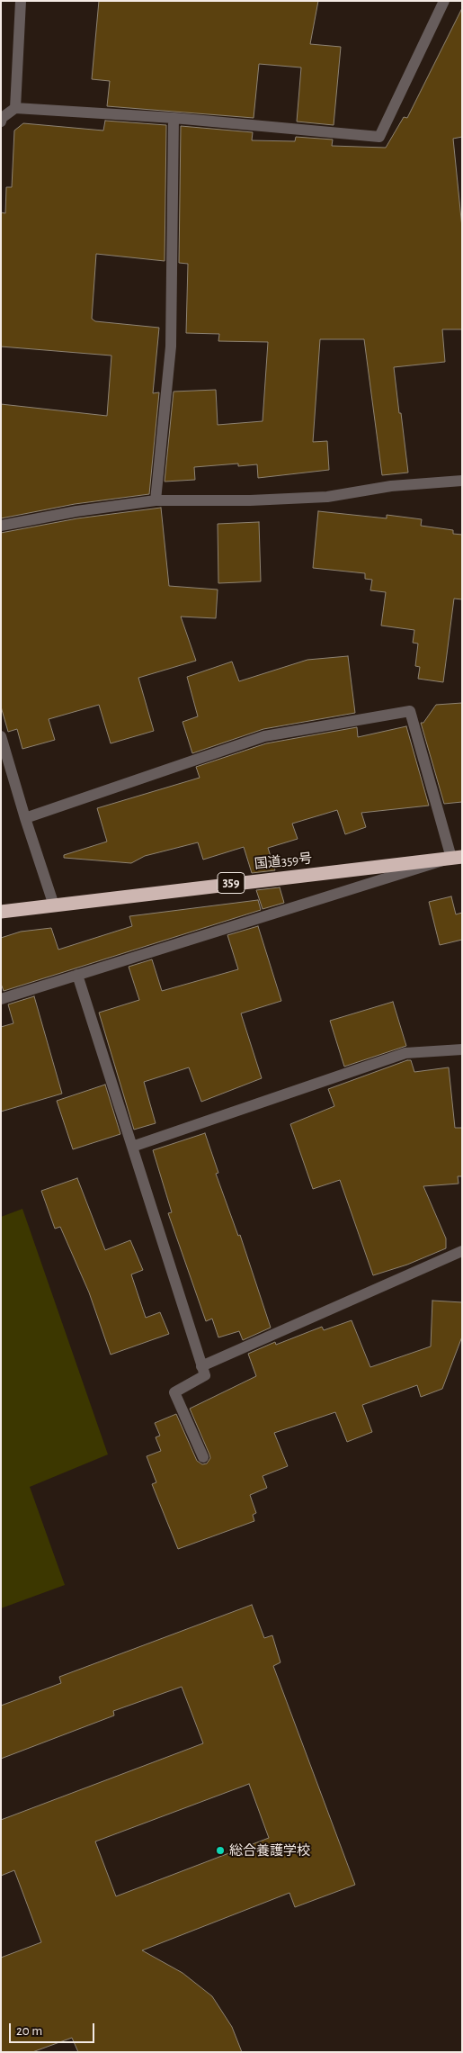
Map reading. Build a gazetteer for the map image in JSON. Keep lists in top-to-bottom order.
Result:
{
  "streets": {
    "highway": ["国道359号", "359"]
  },
  "places": ["総合養護学校"],
  "scale_bar": "20 m"
}
